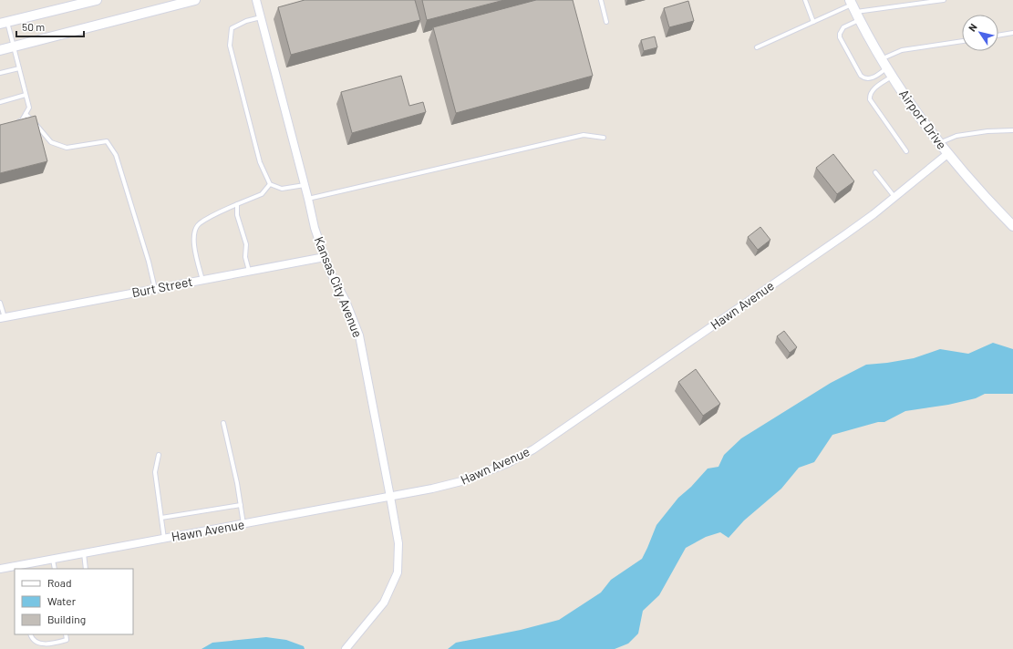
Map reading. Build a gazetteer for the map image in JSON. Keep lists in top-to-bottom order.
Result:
{
  "streets": {
    "street": [
      "Airport Drive",
      "Burt Street",
      "Kansas City Avenue",
      "Hawn Avenue"
    ]
  },
  "crossings": [
    ["Airport Drive", "Hawn Avenue"],
    ["Burt Street", "Kansas City Avenue"],
    ["Kansas City Avenue", "Hawn Avenue"]
  ],
  "legend": ["Road", "Water", "Building"],
  "scale_bar": "50 m",
  "north": "top left"
}
